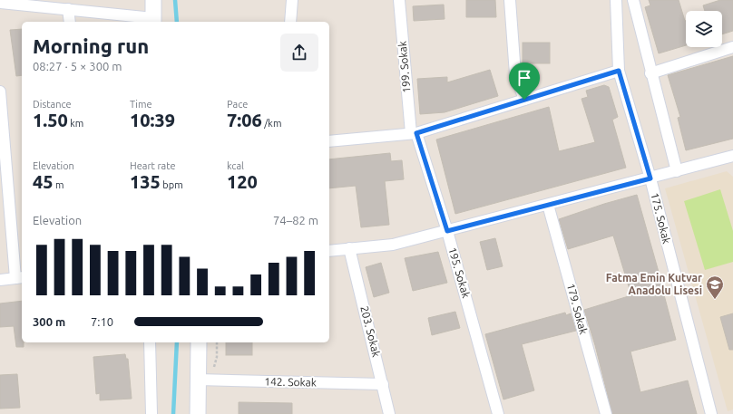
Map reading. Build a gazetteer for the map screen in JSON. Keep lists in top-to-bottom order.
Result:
{
  "streets": {
    "street": [
      "199. Sokak",
      "175. Sokak",
      "195. Sokak",
      "179. Sokak",
      "203. Sokak",
      "142. Sokak"
    ]
  },
  "crossings": [
    ["199. Sokak", "195. Sokak"],
    ["203. Sokak", "142. Sokak"]
  ],
  "places": {
    "school or university": ["Fatma Emin Kutvar Anadolu Lisesi"]
  },
  "page": {
    "heading": ["Morning run", "08:27 · 5 × 300 m"],
    "stats": [
      ["Distance", "1.50 km"],
      ["Time", "10:39"],
      ["Pace", "7:06 /km"],
      ["Elevation", "45 m"],
      ["Heart rate", "135 bpm"],
      ["kcal", "120"]
    ],
    "chart": ["Elevation", "74–82 m"],
    "list": [
      {
        "name": "300 m",
        "note": "7:10"
      }
    ]
  }
}
